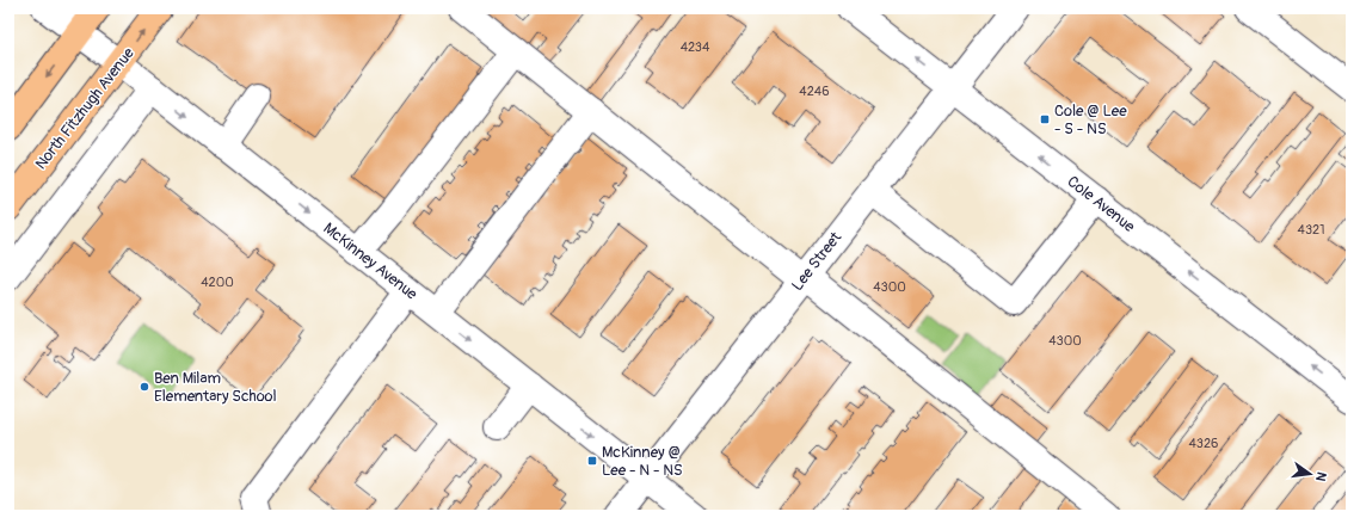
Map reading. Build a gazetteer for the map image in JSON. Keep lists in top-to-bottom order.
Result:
{
  "streets": {
    "main road": ["North Fitzhugh Avenue"],
    "street": ["Cole Avenue", "McKinney Avenue", "Lee Street"]
  },
  "crossings": [
    ["North Fitzhugh Avenue", "McKinney Avenue"],
    ["Cole Avenue", "Lee Street"],
    ["McKinney Avenue", "Lee Street"]
  ],
  "one_way": ["Cole Avenue", "McKinney Avenue"],
  "places": {
    "transit": ["Cole @ Lee - S - NS", "McKinney @ Lee - N - NS"],
    "other": ["Ben Milam Elementary School"]
  },
  "house_numbers": [
    "4234",
    "4246",
    "4321",
    "4200",
    "4300",
    "4300",
    "4326"
  ],
  "north": "right"
}
